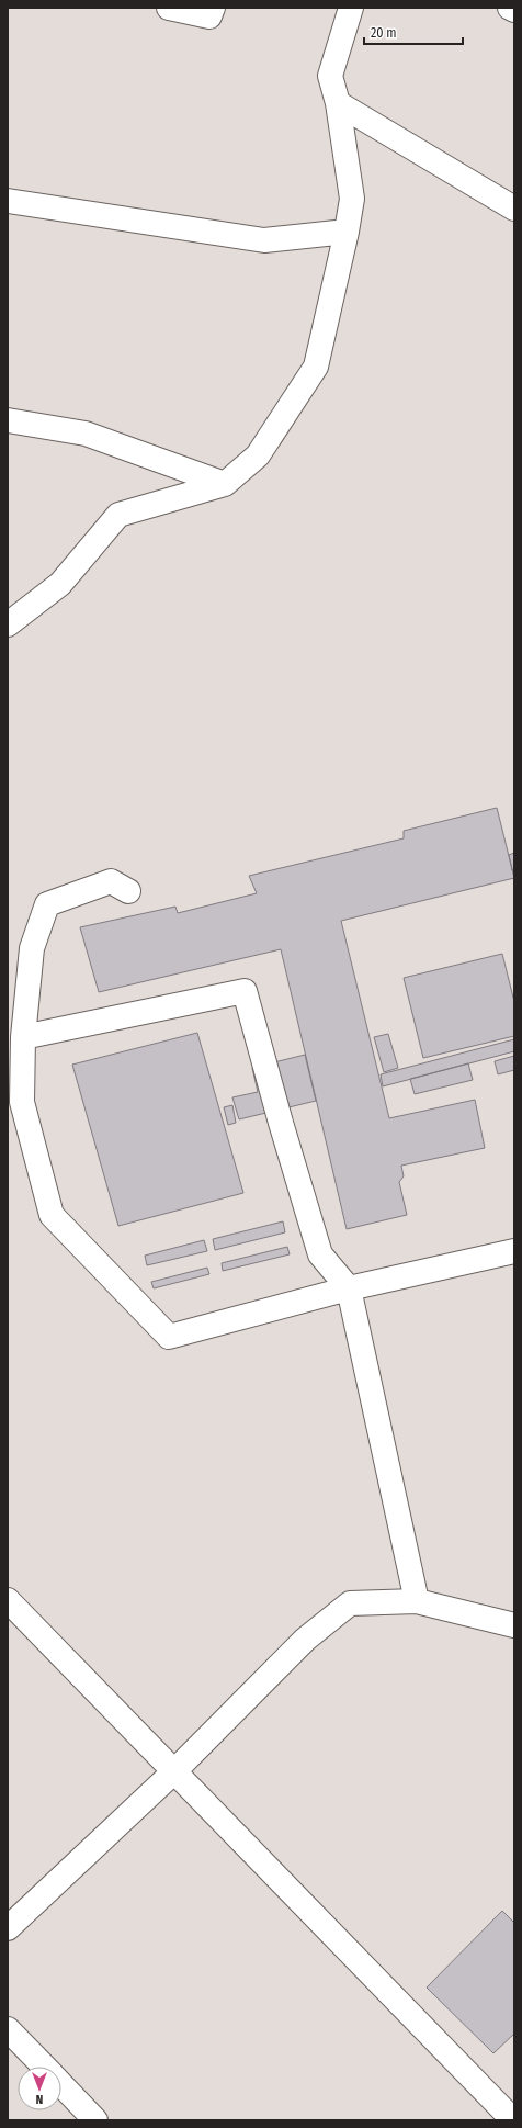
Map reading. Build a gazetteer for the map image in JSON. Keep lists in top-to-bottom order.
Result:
{
  "scale_bar": "20 m",
  "north": "bottom"
}
